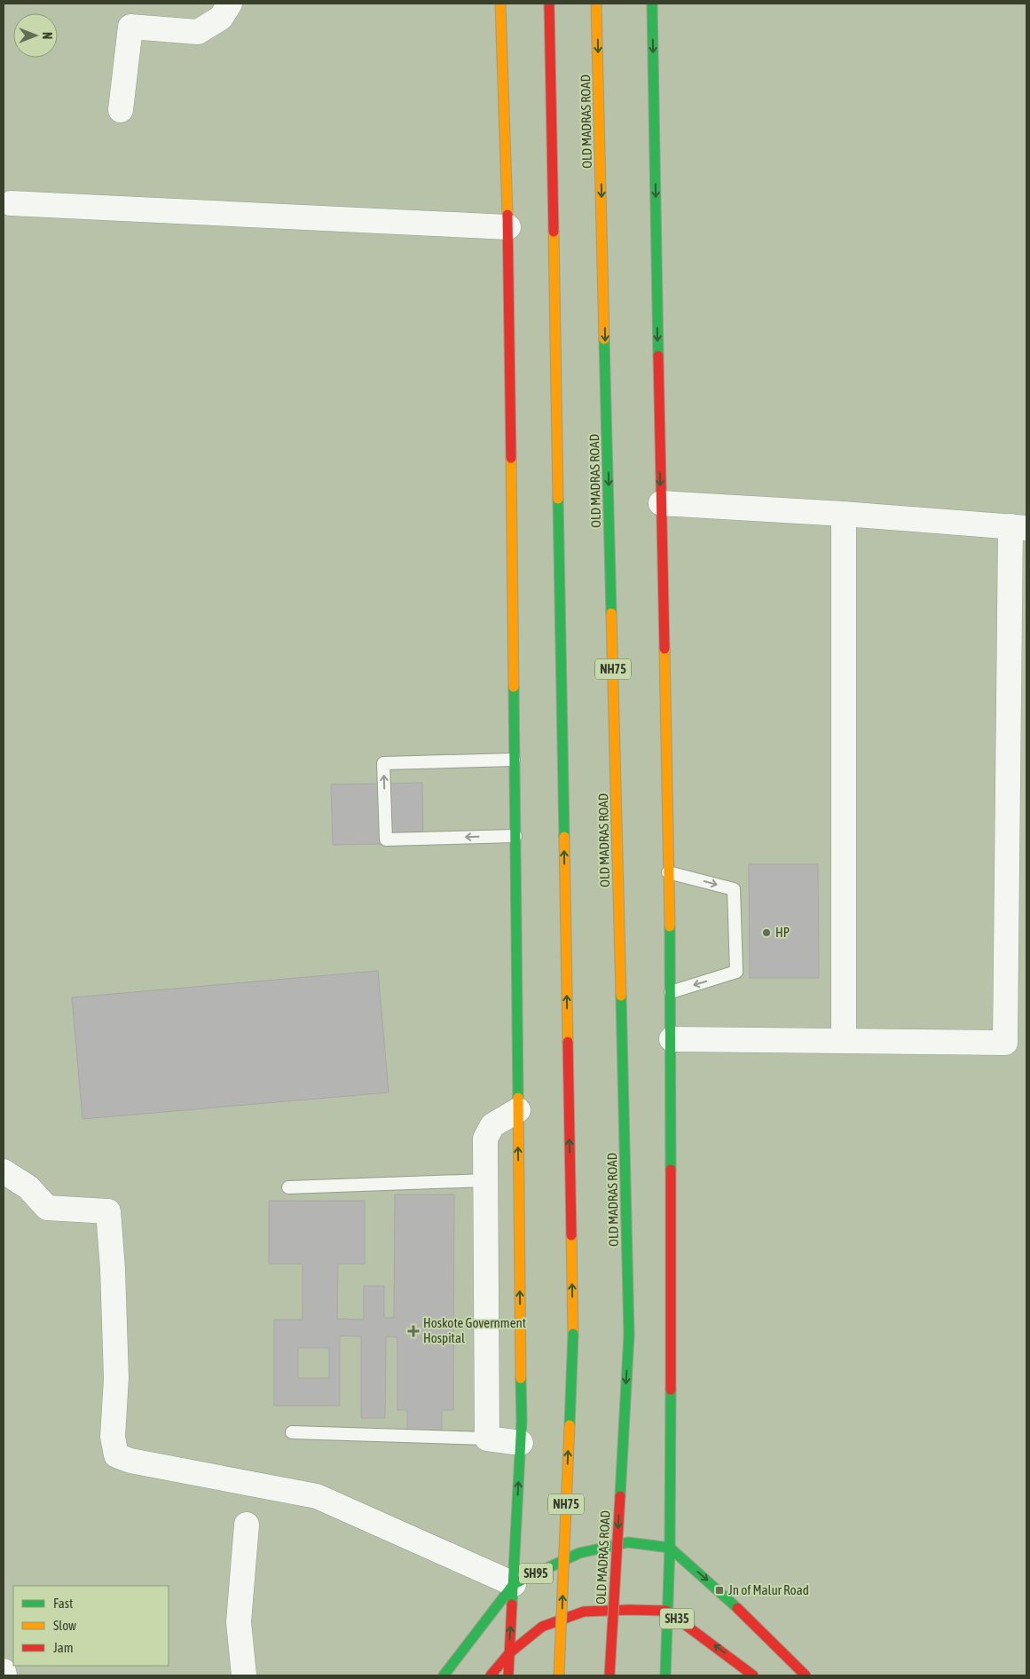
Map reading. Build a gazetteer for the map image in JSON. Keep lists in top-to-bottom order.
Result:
{
  "streets": {
    "main road": [
      "OLD MADRAS ROAD",
      "NH75",
      "SH95",
      "SH35"
    ]
  },
  "places": {
    "other": ["HP"],
    "health": ["Hoskote Government Hospital"],
    "transit": ["Jn of Malur Road"]
  },
  "legend": ["Fast", "Slow", "Jam"],
  "north": "right"
}
